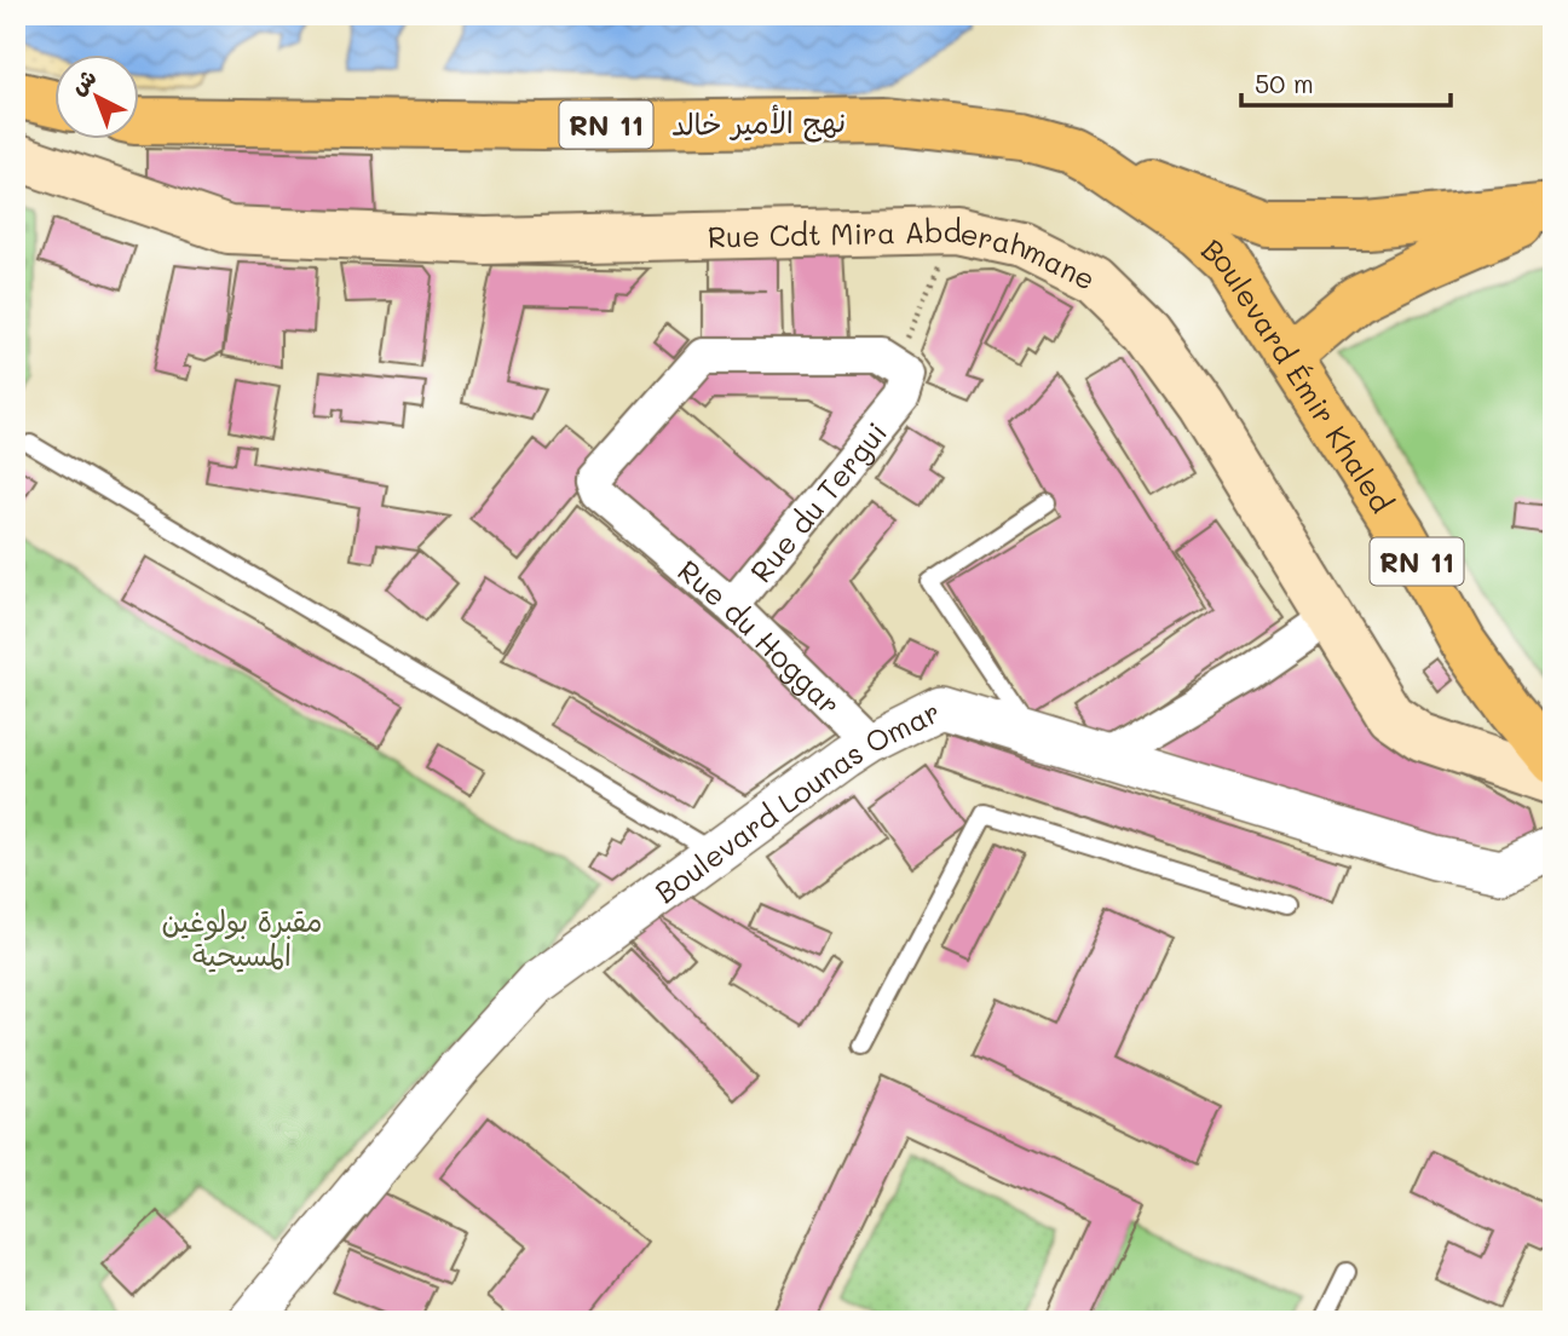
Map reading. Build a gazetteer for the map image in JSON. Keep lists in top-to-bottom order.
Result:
{
  "streets": {
    "main road": [
      "نهج الأمير خالد",
      "RN 11",
      "Rue Cdt Mira Abderahmane",
      "Boulevard Émir Khaled"
    ],
    "street": ["Rue du Tergui", "Rue du Hoggar", "Boulevard Lounas Omar"]
  },
  "crossings": [
    ["نهج الأمير خالد", "RN 11"],
    ["نهج الأمير خالد", "Boulevard Émir Khaled"],
    ["RN 11", "Boulevard Émir Khaled"],
    ["Rue du Tergui", "Rue du Hoggar"],
    ["Rue du Hoggar", "Boulevard Lounas Omar"]
  ],
  "parks": ["مقبرة بولوغين المسيحية"],
  "scale_bar": "50 m",
  "north": "top left"
}
